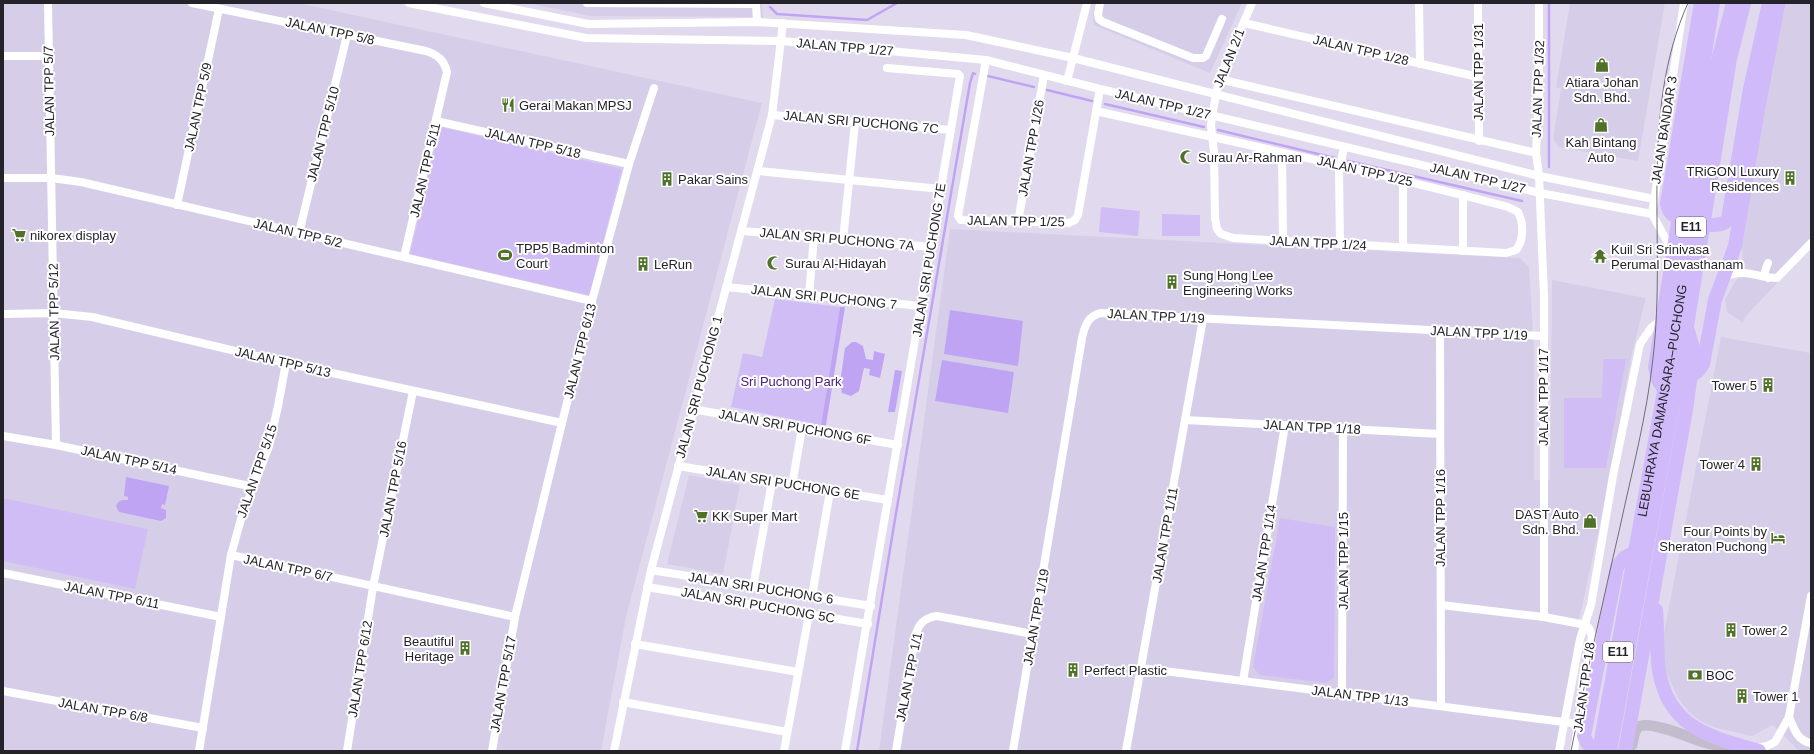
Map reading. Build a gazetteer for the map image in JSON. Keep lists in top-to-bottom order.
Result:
{
  "streets": {
    "highway": ["E11", "LEBUHRAYA DAMANSARA–PUCHONG"],
    "street": [
      "JALAN TPP 5/8",
      "JALAN TPP 1/27",
      "JALAN TPP 1/28",
      "JALAN 2/1",
      "JALAN TPP 1/31",
      "JALAN TPP 1/32",
      "JALAN TPP 5/7",
      "JALAN TPP 5/9",
      "JALAN SRI PUCHONG 7C",
      "JALAN BANDAR 3",
      "JALAN TPP 5/10",
      "JALAN TPP 5/18",
      "JALAN TPP 1/26",
      "JALAN TPP 5/11",
      "JALAN TPP 1/25",
      "JALAN TPP 5/2",
      "JALAN SRI PUCHONG 7A",
      "JALAN TPP 1/24",
      "JALAN SRI PUCHONG 7E",
      "JALAN SRI PUCHONG 7",
      "JALAN TPP 5/12",
      "JALAN TPP 1/19",
      "JALAN TPP 6/13",
      "JALAN TPP 5/13",
      "JALAN SRI PUCHONG 1",
      "JALAN TPP 1/17",
      "JALAN SRI PUCHONG 6F",
      "JALAN TPP 1/18",
      "JALAN TPP 5/14",
      "JALAN TPP 5/15",
      "JALAN SRI PUCHONG 6E",
      "JALAN TPP 5/16",
      "JALAN TPP 1/16",
      "JALAN TPP 1/11",
      "JALAN TPP 1/14",
      "JALAN TPP 1/15",
      "JALAN TPP 6/7",
      "JALAN SRI PUCHONG 6",
      "JALAN TPP 6/11",
      "JALAN SRI PUCHONG 5C",
      "JALAN TPP 6/12",
      "JALAN TPP 1/1",
      "JALAN TPP 5/17",
      "JALAN TPP 1/8",
      "JALAN TPP 1/13",
      "JALAN TPP 6/8"
    ]
  },
  "crossings": [
    ["JALAN TPP 5/8", "JALAN TPP 5/9"],
    ["JALAN TPP 5/8", "JALAN TPP 5/10"],
    ["JALAN TPP 5/8", "JALAN TPP 5/11"],
    ["JALAN TPP 1/27", "JALAN 2/1"],
    ["JALAN TPP 1/27", "JALAN TPP 1/32"],
    ["JALAN TPP 1/27", "JALAN BANDAR 3"],
    ["JALAN TPP 1/27", "JALAN TPP 1/26"],
    ["JALAN TPP 1/27", "JALAN TPP 1/25"],
    ["JALAN TPP 1/27", "JALAN SRI PUCHONG 1"],
    ["JALAN TPP 1/27", "JALAN TPP 1/17"],
    ["JALAN TPP 1/28", "JALAN 2/1"],
    ["JALAN TPP 1/28", "JALAN TPP 1/31"],
    ["JALAN 2/1", "JALAN TPP 1/25"],
    ["JALAN 2/1", "JALAN TPP 1/24"],
    ["JALAN TPP 1/32", "JALAN TPP 1/17"],
    ["JALAN TPP 5/7", "JALAN TPP 5/2"],
    ["JALAN TPP 5/7", "JALAN TPP 5/12"],
    ["JALAN TPP 5/9", "JALAN TPP 5/2"],
    ["JALAN SRI PUCHONG 7C", "JALAN SRI PUCHONG 7E"],
    ["JALAN SRI PUCHONG 7C", "JALAN SRI PUCHONG 1"],
    ["JALAN TPP 5/10", "JALAN TPP 5/2"],
    ["JALAN TPP 5/18", "JALAN TPP 5/11"],
    ["JALAN TPP 5/18", "JALAN TPP 6/13"],
    ["JALAN TPP 1/26", "JALAN TPP 1/25"],
    ["JALAN TPP 5/11", "JALAN TPP 5/2"],
    ["JALAN TPP 1/25", "JALAN TPP 1/24"],
    ["JALAN TPP 5/2", "JALAN TPP 5/12"],
    ["JALAN TPP 5/2", "JALAN TPP 6/13"],
    ["JALAN SRI PUCHONG 7A", "JALAN SRI PUCHONG 7E"],
    ["JALAN SRI PUCHONG 7A", "JALAN SRI PUCHONG 1"],
    ["JALAN SRI PUCHONG 7E", "JALAN SRI PUCHONG 7"],
    ["JALAN SRI PUCHONG 7E", "JALAN SRI PUCHONG 6F"],
    ["JALAN SRI PUCHONG 7E", "JALAN SRI PUCHONG 6E"],
    ["JALAN SRI PUCHONG 7E", "JALAN SRI PUCHONG 6"],
    ["JALAN SRI PUCHONG 7E", "JALAN SRI PUCHONG 5C"],
    ["JALAN SRI PUCHONG 7", "JALAN SRI PUCHONG 1"],
    ["JALAN TPP 5/12", "JALAN TPP 5/13"],
    ["JALAN TPP 5/12", "JALAN TPP 5/14"],
    ["JALAN TPP 1/19", "JALAN TPP 1/17"],
    ["JALAN TPP 1/19", "JALAN TPP 1/16"],
    ["JALAN TPP 1/19", "JALAN TPP 1/11"],
    ["JALAN TPP 1/19", "JALAN TPP 1/1"],
    ["JALAN TPP 6/13", "JALAN TPP 5/13"],
    ["JALAN TPP 6/13", "JALAN TPP 6/7"],
    ["JALAN TPP 6/13", "JALAN TPP 5/17"],
    ["JALAN TPP 5/13", "JALAN TPP 5/15"],
    ["JALAN TPP 5/13", "JALAN TPP 5/16"],
    ["JALAN SRI PUCHONG 1", "JALAN SRI PUCHONG 6F"],
    ["JALAN SRI PUCHONG 1", "JALAN SRI PUCHONG 6E"],
    ["JALAN SRI PUCHONG 1", "JALAN SRI PUCHONG 6"],
    ["JALAN SRI PUCHONG 1", "JALAN SRI PUCHONG 5C"],
    ["JALAN TPP 1/17", "JALAN TPP 1/8"],
    ["JALAN TPP 1/18", "JALAN TPP 1/16"],
    ["JALAN TPP 1/18", "JALAN TPP 1/11"],
    ["JALAN TPP 1/18", "JALAN TPP 1/14"],
    ["JALAN TPP 1/18", "JALAN TPP 1/15"],
    ["JALAN TPP 5/14", "JALAN TPP 5/15"],
    ["JALAN TPP 5/15", "JALAN TPP 6/7"],
    ["JALAN TPP 5/16", "JALAN TPP 6/7"],
    ["JALAN TPP 5/16", "JALAN TPP 6/12"],
    ["JALAN TPP 1/16", "JALAN TPP 1/13"],
    ["JALAN TPP 1/11", "JALAN TPP 1/13"],
    ["JALAN TPP 1/14", "JALAN TPP 1/13"],
    ["JALAN TPP 1/15", "JALAN TPP 1/13"],
    ["JALAN TPP 6/7", "JALAN TPP 6/11"],
    ["JALAN TPP 6/7", "JALAN TPP 6/12"],
    ["JALAN TPP 6/7", "JALAN TPP 5/17"],
    ["JALAN TPP 6/7", "JALAN TPP 6/8"],
    ["JALAN TPP 1/8", "JALAN TPP 1/13"]
  ],
  "parks": ["Sri Puchong Park"],
  "places": {
    "shop": ["Atiara Johan Sdn. Bhd.", "Kah Bintang Auto", "DAST Auto Sdn. Bhd."],
    "restaurant": ["Gerai Makan MPSJ"],
    "mosque": ["Surau Ar-Rahman", "Surau Al-Hidayah"],
    "building": [
      "TRiGON Luxury Residences",
      "Pakar Sains",
      "LeRun",
      "Sung Hong Lee Engineering Works",
      "Tower 5",
      "Tower 4",
      "Tower 2",
      "Beautiful Heritage",
      "Perfect Plastic",
      "Tower 1"
    ],
    "supermarket": ["nikorex display", "KK Super Mart"],
    "sports": ["TPP5 Badminton Court"],
    "temple": ["Kuil Sri Srinivasa Perumal Devasthanam"],
    "hotel": ["Four Points by Sheraton Puchong"],
    "bank": ["BOC"]
  }
}
